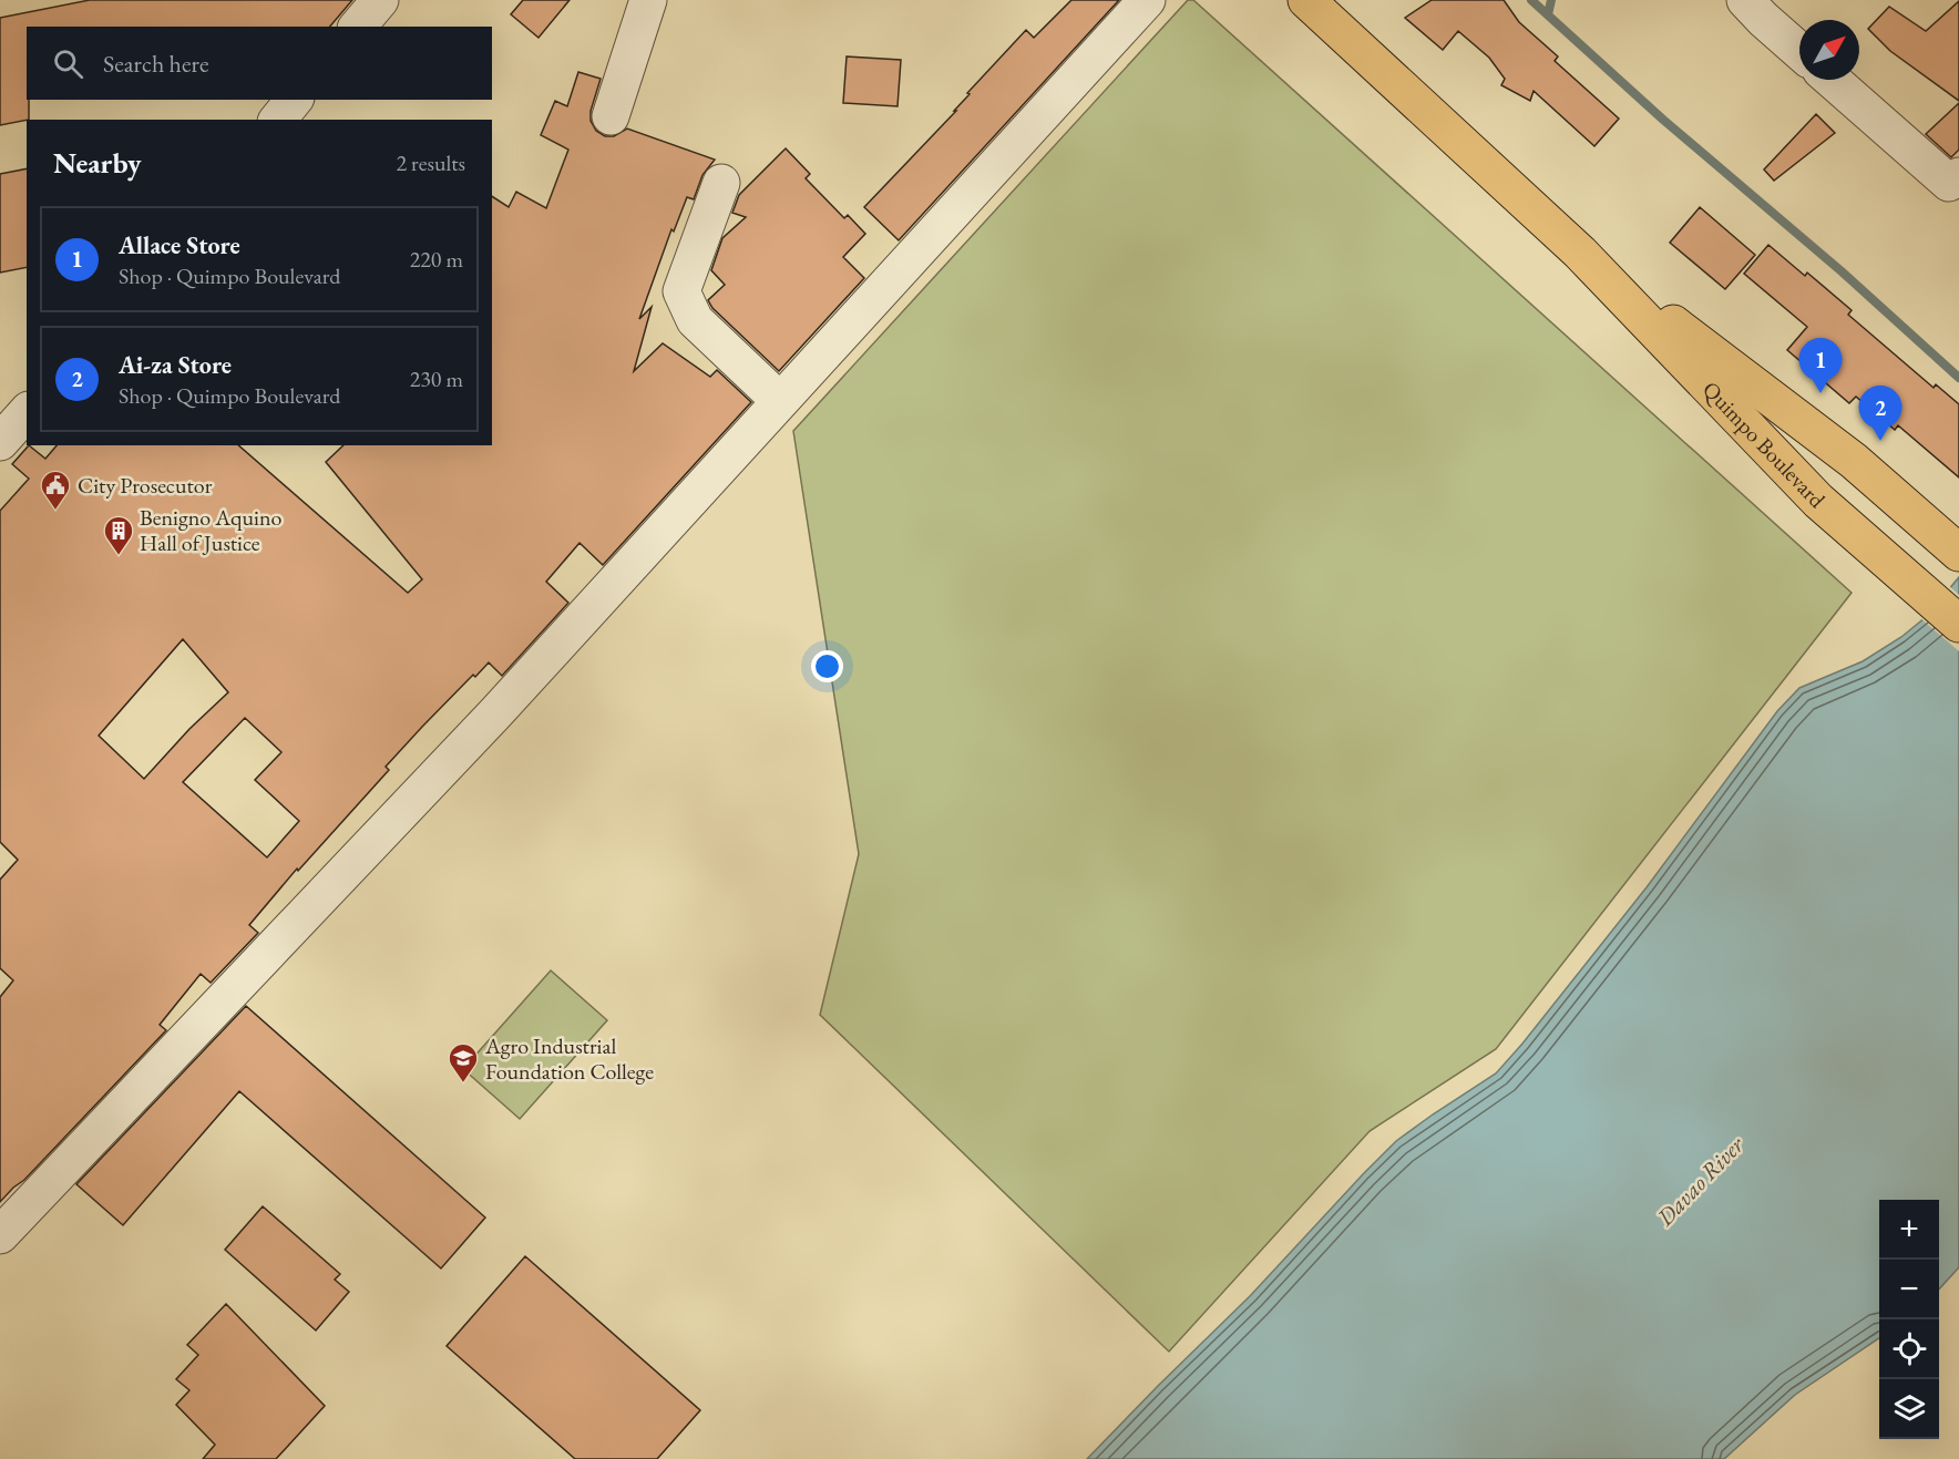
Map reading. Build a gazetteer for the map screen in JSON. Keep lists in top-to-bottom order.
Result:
{
  "streets": {
    "main road": ["Quimpo Boulevard"]
  },
  "water": ["Davao River"],
  "places": {
    "public building": ["City Prosecutor"],
    "building": ["Benigno Aquino Hall of Justice"],
    "school or university": ["Agro Industrial Foundation College"]
  },
  "north": "top right",
  "page": {
    "search": "Search here",
    "heading": ["Nearby", "2 results"],
    "list": [
      {
        "mark": "1",
        "name": "Allace Store",
        "note": "Shop · Quimpo Boulevard",
        "value": "220 m"
      },
      {
        "mark": "2",
        "name": "Ai-za Store",
        "note": "Shop · Quimpo Boulevard",
        "value": "230 m"
      }
    ],
    "pins": ["1", "2"],
    "map_buttons": ["+", "−"]
  }
}
